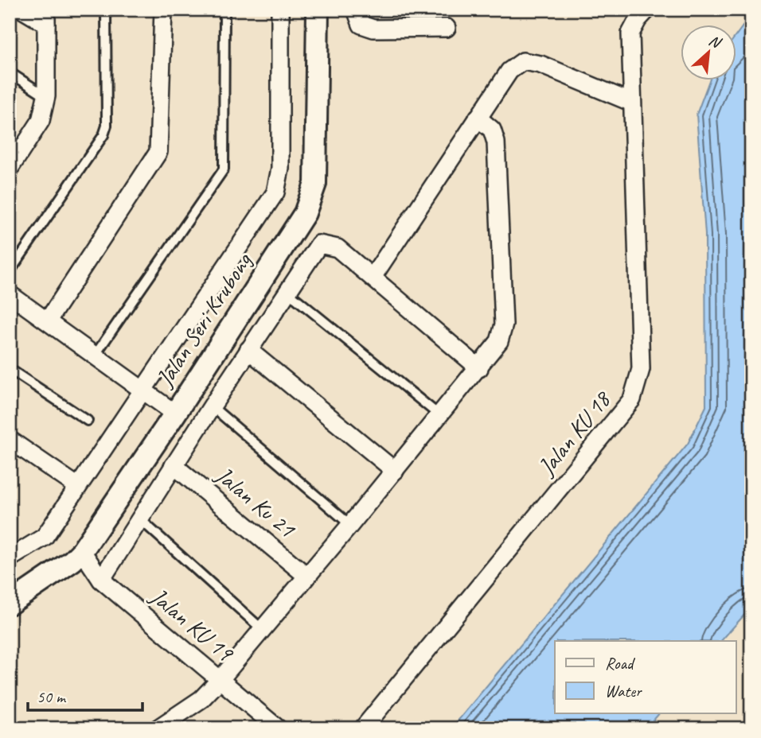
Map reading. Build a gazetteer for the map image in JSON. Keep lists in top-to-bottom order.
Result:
{
  "streets": {
    "street": [
      "Jalan Seri Krubong",
      "Jalan KU 18",
      "Jalan Ku 21",
      "Jalan KU 19"
    ]
  },
  "crossings": [
    ["Jalan Seri Krubong", "Jalan KU 19"]
  ],
  "legend": ["Road", "Water"],
  "scale_bar": "50 m",
  "north": "top right"
}
